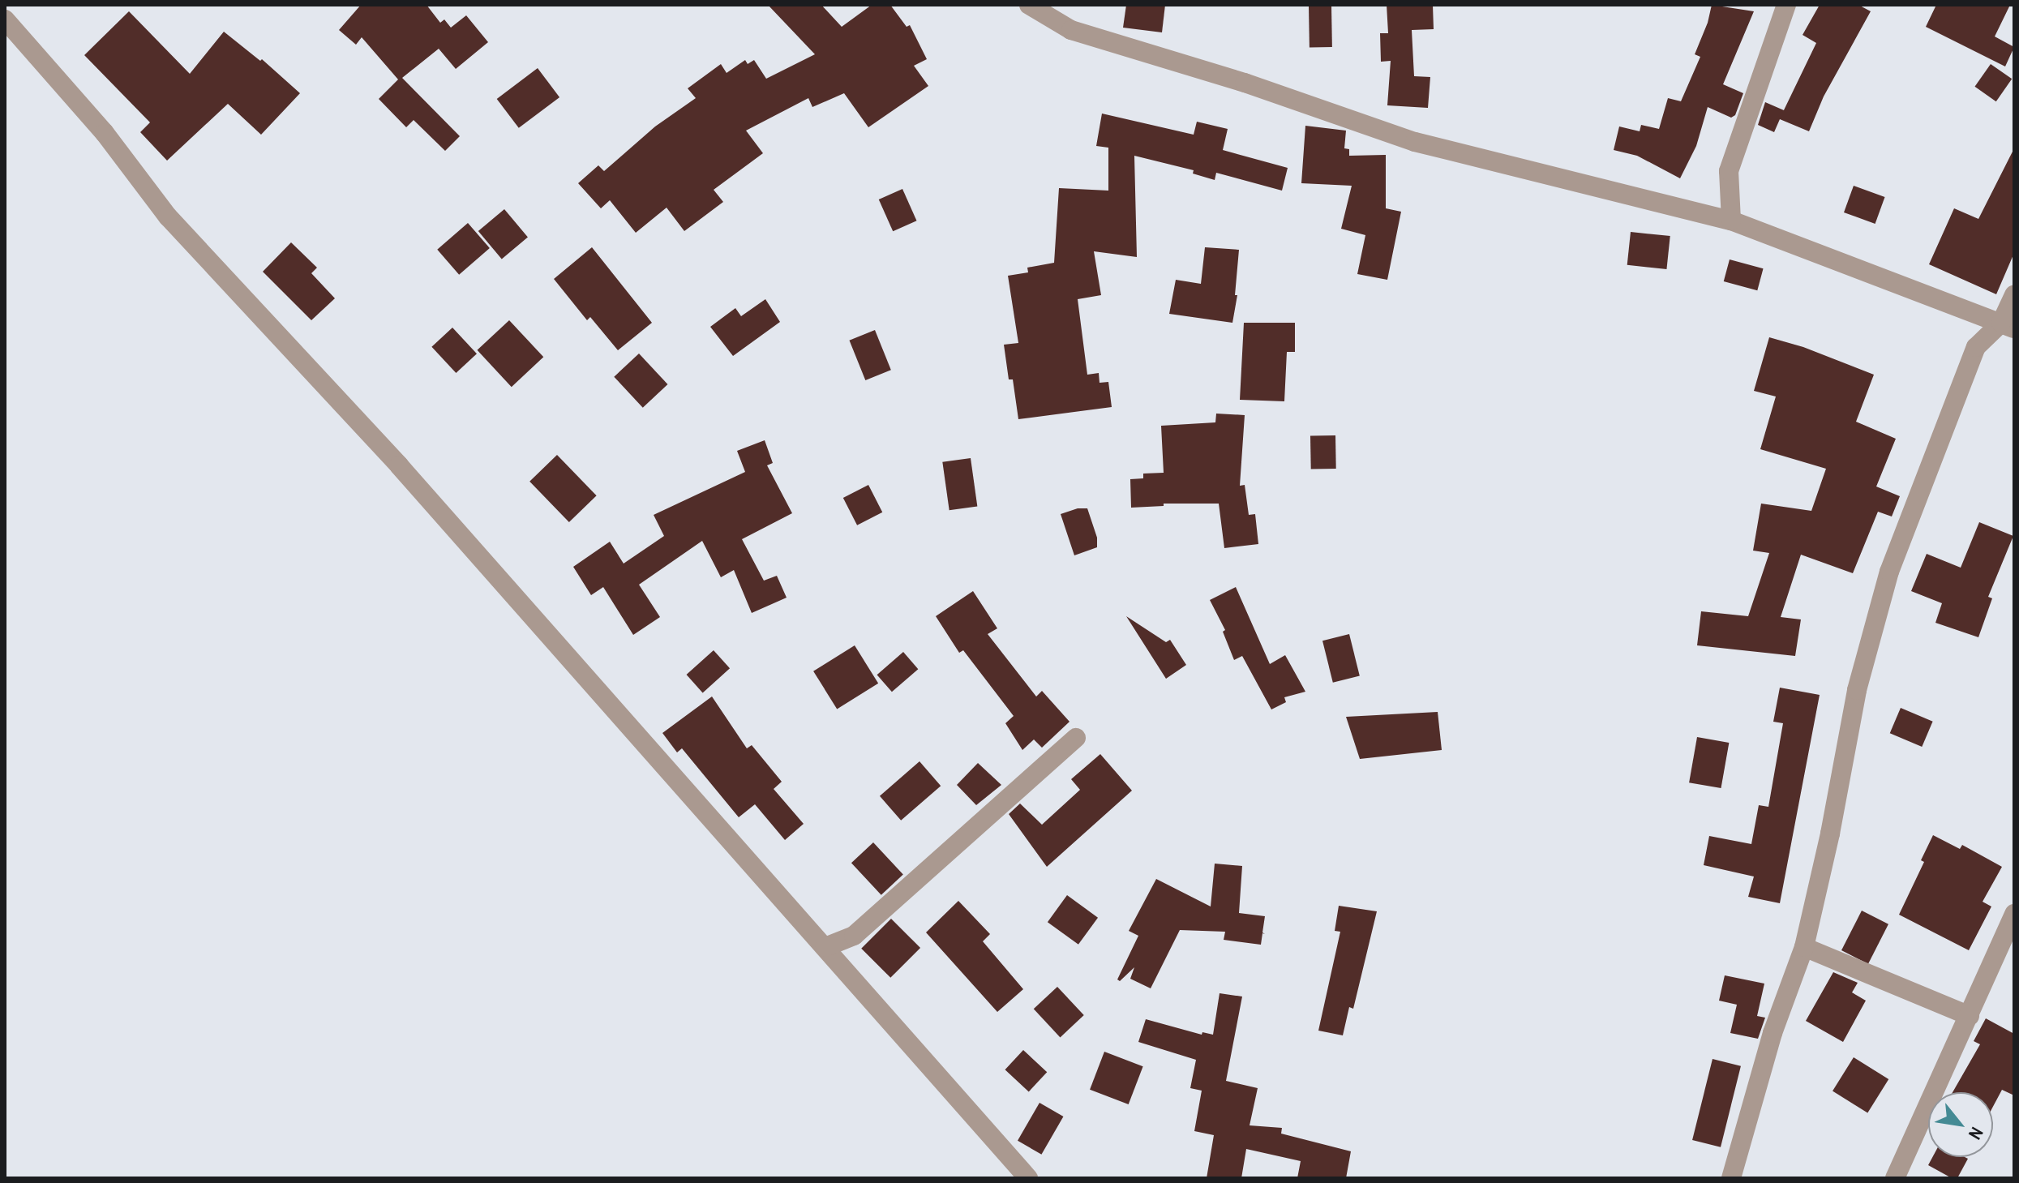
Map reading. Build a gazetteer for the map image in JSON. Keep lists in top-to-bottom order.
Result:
{
  "north": "bottom right"
}
